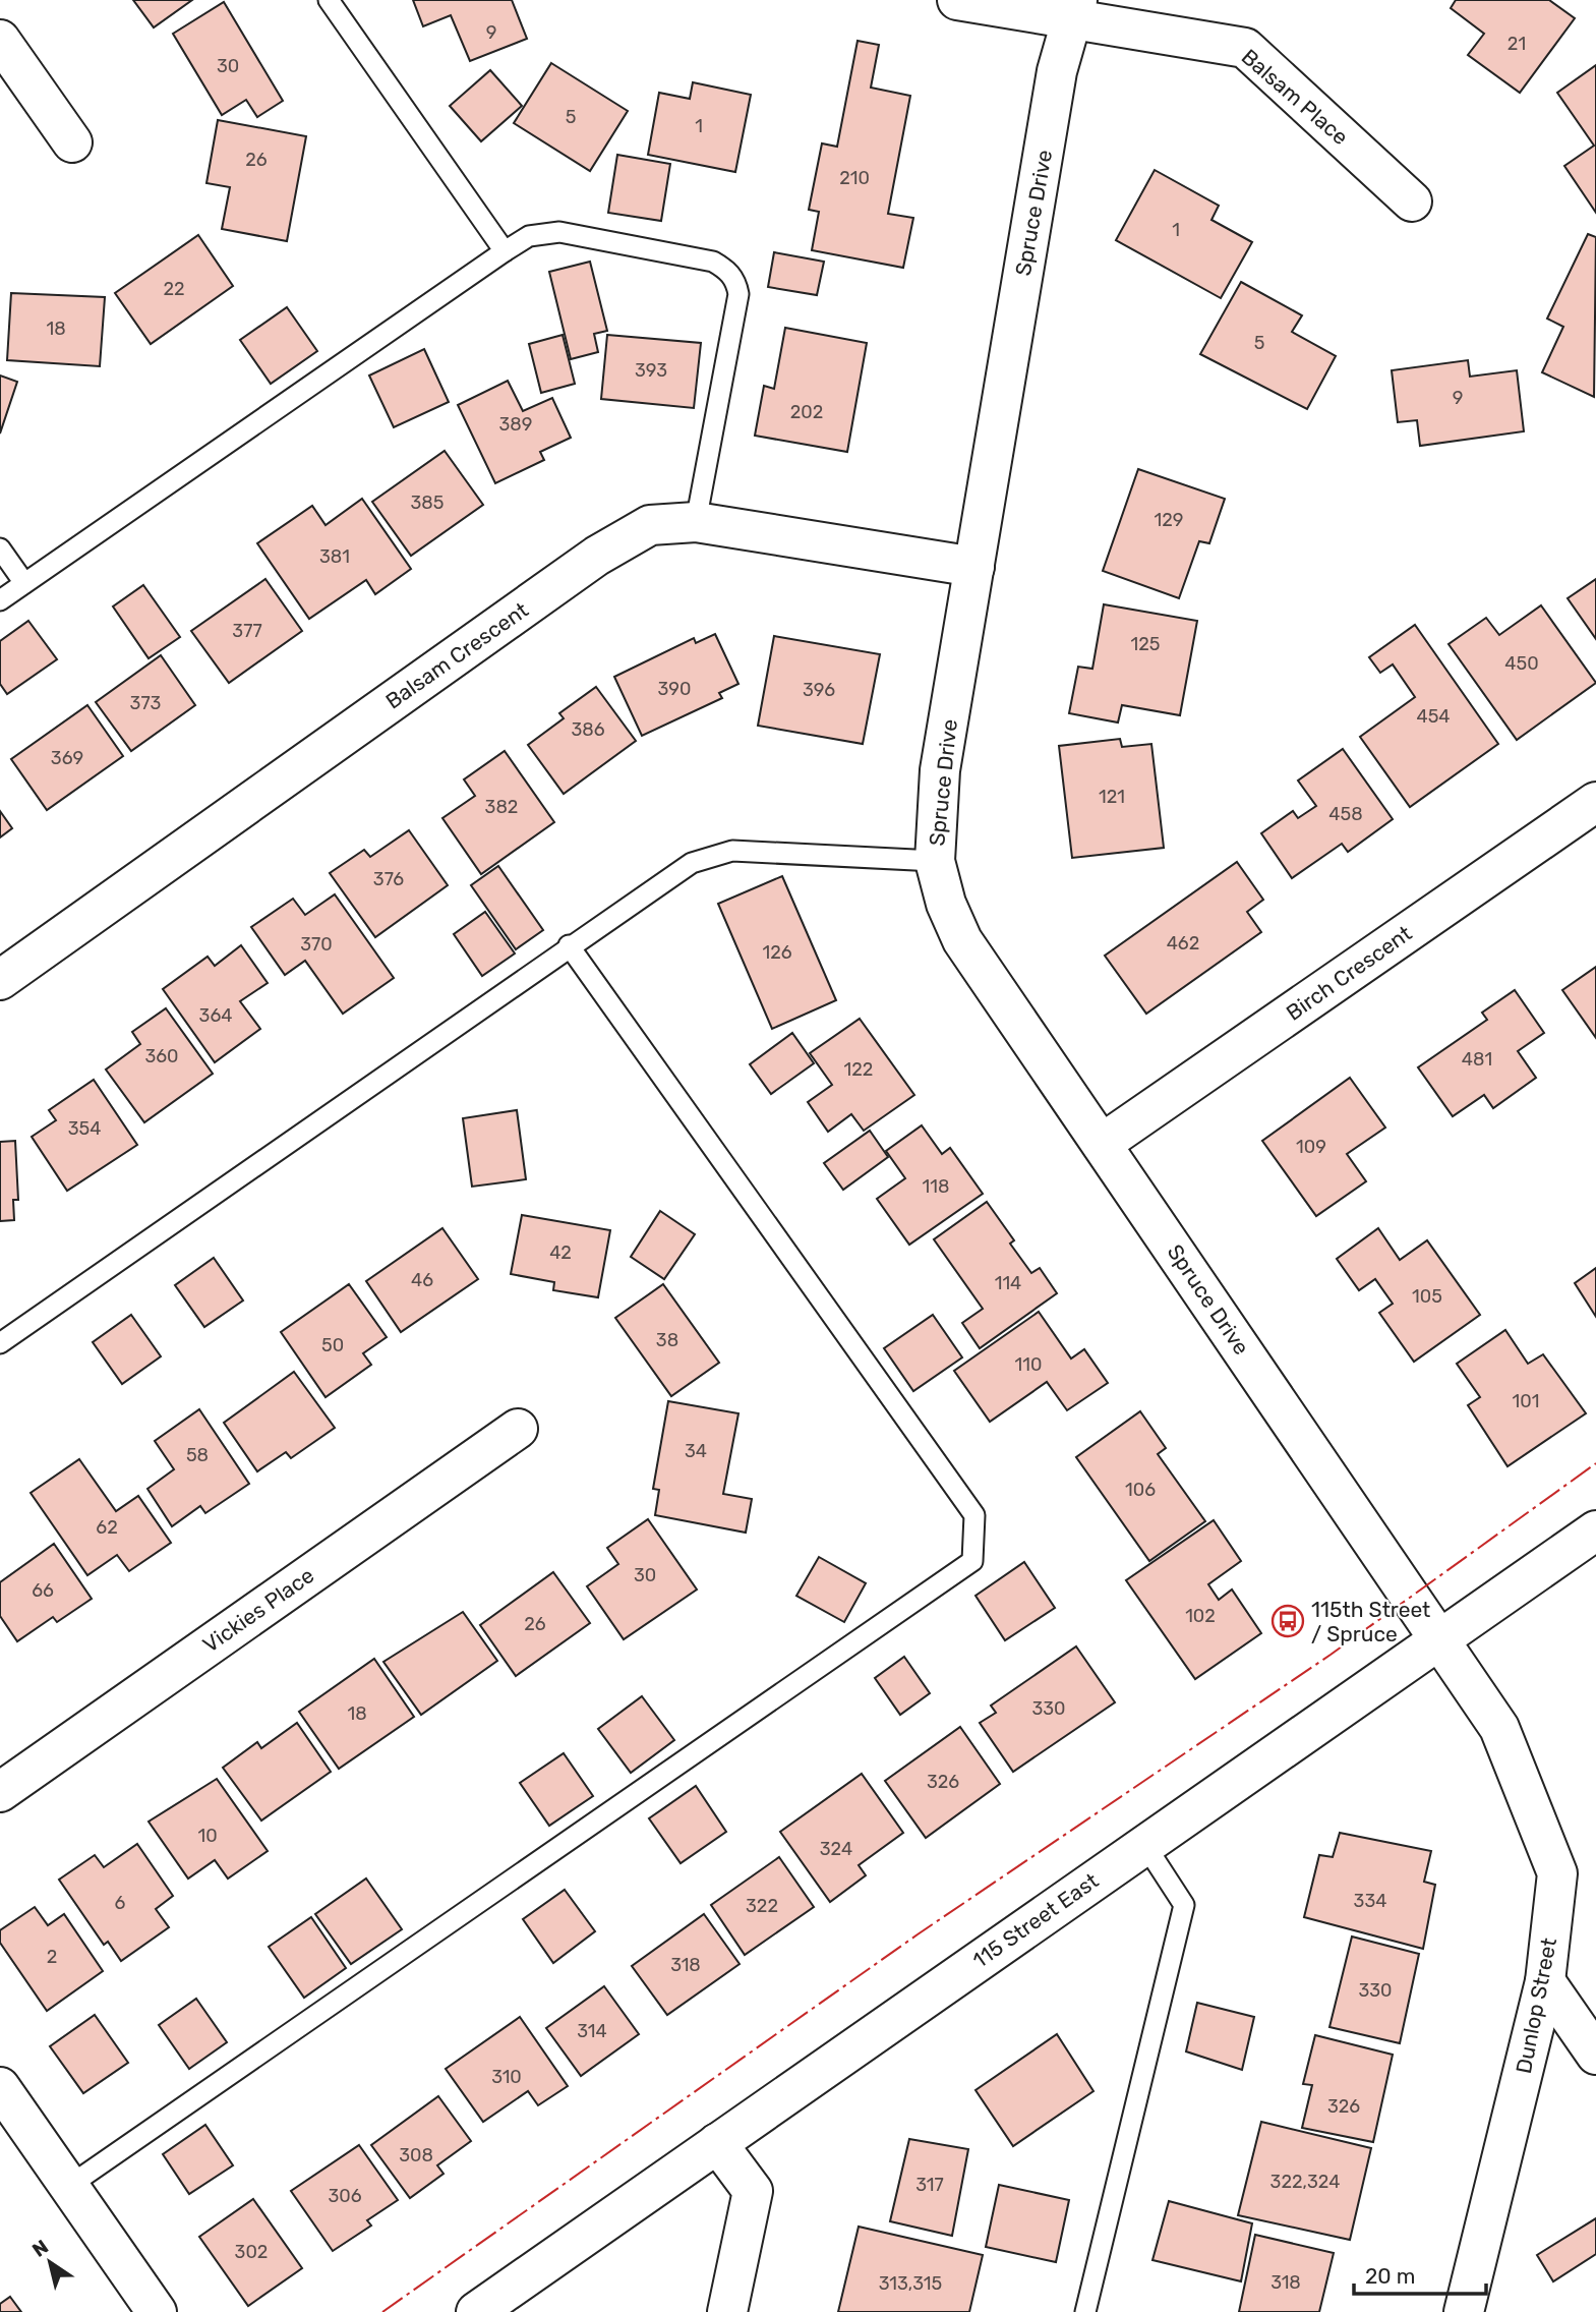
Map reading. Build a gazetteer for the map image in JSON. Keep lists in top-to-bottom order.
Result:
{
  "streets": {
    "street": [
      "Balsam Place",
      "Spruce Drive",
      "Balsam Crescent",
      "Birch Crescent",
      "Vickies Place",
      "115 Street East",
      "Dunlop Street"
    ]
  },
  "crossings": [
    ["Balsam Place", "Spruce Drive"],
    ["Spruce Drive", "Balsam Crescent"],
    ["Spruce Drive", "Birch Crescent"],
    ["Spruce Drive", "115 Street East"],
    ["Spruce Drive", "Dunlop Street"],
    ["115 Street East", "Dunlop Street"]
  ],
  "places": {
    "bus stop": ["115th Street / Spruce"]
  },
  "house_numbers": [
    "9",
    "21",
    "30",
    "5",
    "1",
    "26",
    "210",
    "1",
    "22",
    "18",
    "5",
    "393",
    "9",
    "202",
    "389",
    "385",
    "129",
    "381",
    "377",
    "125",
    "450",
    "390",
    "396",
    "373",
    "454",
    "386",
    "369",
    "121",
    "382",
    "458",
    "376",
    "462",
    "370",
    "126",
    "364",
    "360",
    "481",
    "122",
    "354",
    "109",
    "118",
    "42",
    "46",
    "114",
    "105",
    "38",
    "50",
    "110",
    "101",
    "34",
    "58",
    "106",
    "62",
    "30",
    "66",
    "102",
    "26",
    "330",
    "18",
    "326",
    "10",
    "324",
    "334",
    "6",
    "322",
    "2",
    "318",
    "330",
    "314",
    "310",
    "326",
    "308",
    "322,324",
    "317",
    "306",
    "302",
    "318",
    "313,315"
  ],
  "scale_bar": "20 m",
  "north": "top left"
}
